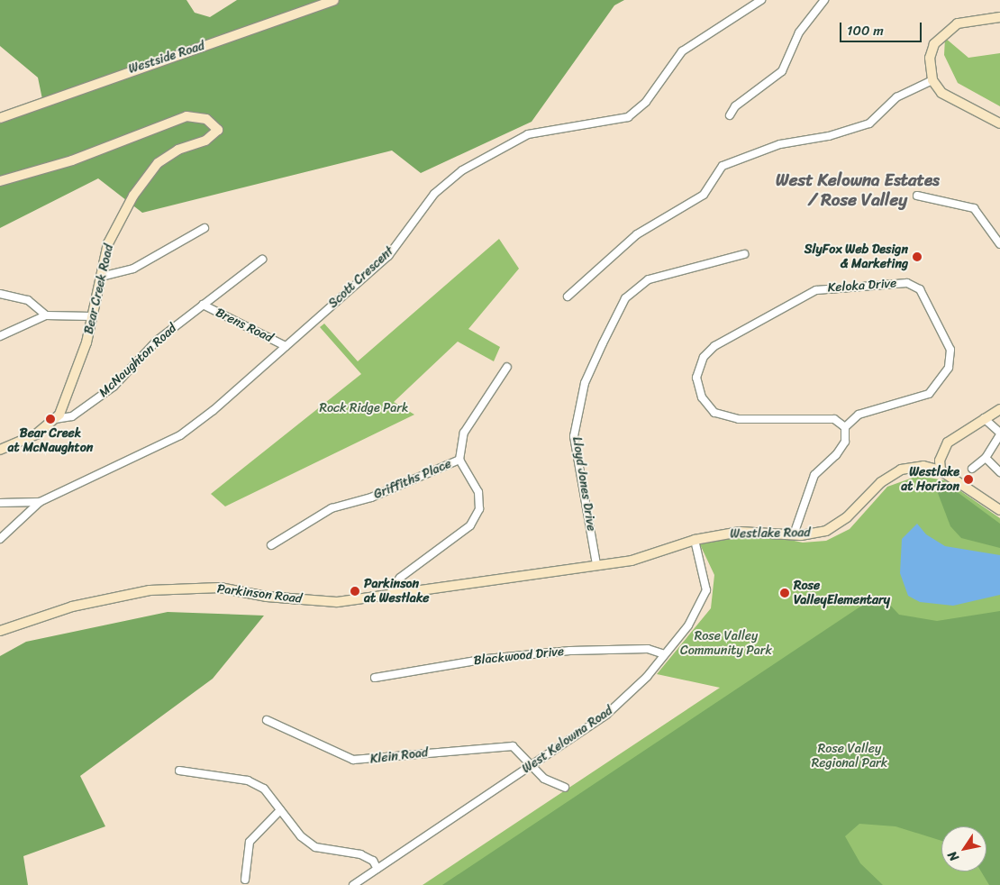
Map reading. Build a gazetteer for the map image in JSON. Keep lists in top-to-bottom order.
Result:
{
  "streets": {
    "street": [
      "Westside Road",
      "Scott Crescent",
      "Keloka Drive",
      "Bear Creek Road",
      "Brens Road",
      "McNaughton Road",
      "Griffiths Place",
      "Lloyd Jones Drive",
      "Westlake Road",
      "Parkinson Road",
      "Blackwood Drive",
      "West Kelowna Road",
      "Klein Road"
    ]
  },
  "crossings": [
    ["Scott Crescent", "Brens Road"],
    ["Bear Creek Road", "McNaughton Road"],
    ["Brens Road", "McNaughton Road"],
    ["Lloyd Jones Drive", "Parkinson Road"],
    ["Westlake Road", "Parkinson Road"],
    ["Westlake Road", "West Kelowna Road"],
    ["Parkinson Road", "West Kelowna Road"],
    ["Blackwood Drive", "West Kelowna Road"],
    ["West Kelowna Road", "Klein Road"]
  ],
  "districts": ["West Kelowna Estates / Rose Valley"],
  "parks": ["Rock Ridge Park", "Rose Valley Community Park", "Rose Valley Regional Park"],
  "places": [
    "SlyFox Web Design & Marketing",
    "Bear Creek at McNaughton",
    "Westlake at Horizon",
    "Parkinson at Westlake",
    "Rose ValleyElementary"
  ],
  "scale_bar": "100 m",
  "north": "bottom left"
}
